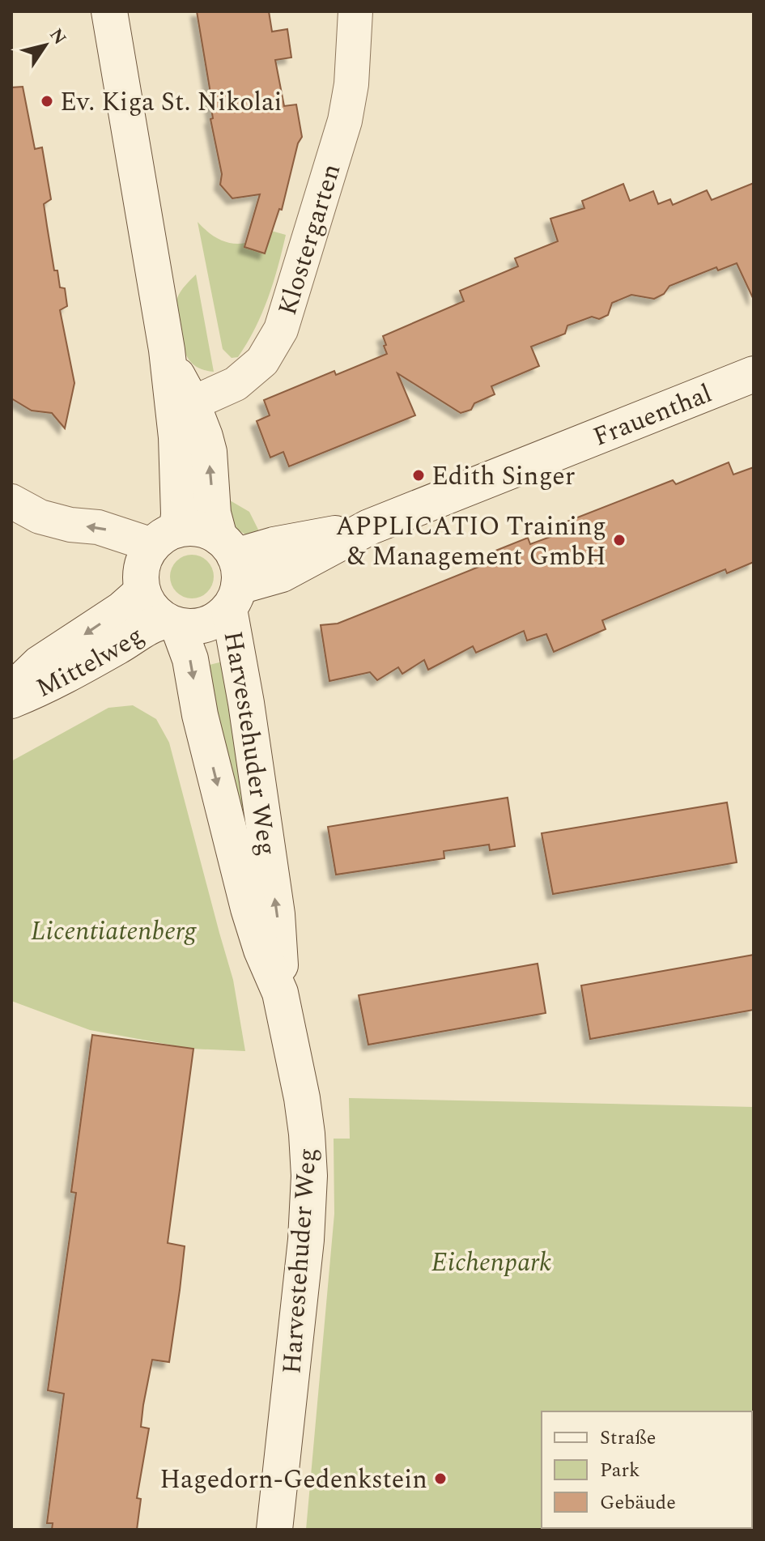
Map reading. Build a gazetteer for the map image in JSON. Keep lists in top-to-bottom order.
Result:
{
  "streets": {
    "street": [
      "Klostergarten",
      "Frauenthal",
      "Mittelweg",
      "Harvestehuder Weg"
    ]
  },
  "crossings": [
    ["Klostergarten", "Harvestehuder Weg"],
    ["Frauenthal", "Mittelweg"],
    ["Frauenthal", "Harvestehuder Weg"],
    ["Mittelweg", "Harvestehuder Weg"]
  ],
  "parks": ["Licentiatenberg", "Eichenpark"],
  "places": [
    "Ev. Kiga St. Nikolai",
    "Edith Singer",
    "APPLICATIO Training & Management GmbH",
    "Hagedorn-Gedenkstein"
  ],
  "legend": ["Straße", "Park", "Gebäude"],
  "north": "top right"
}
